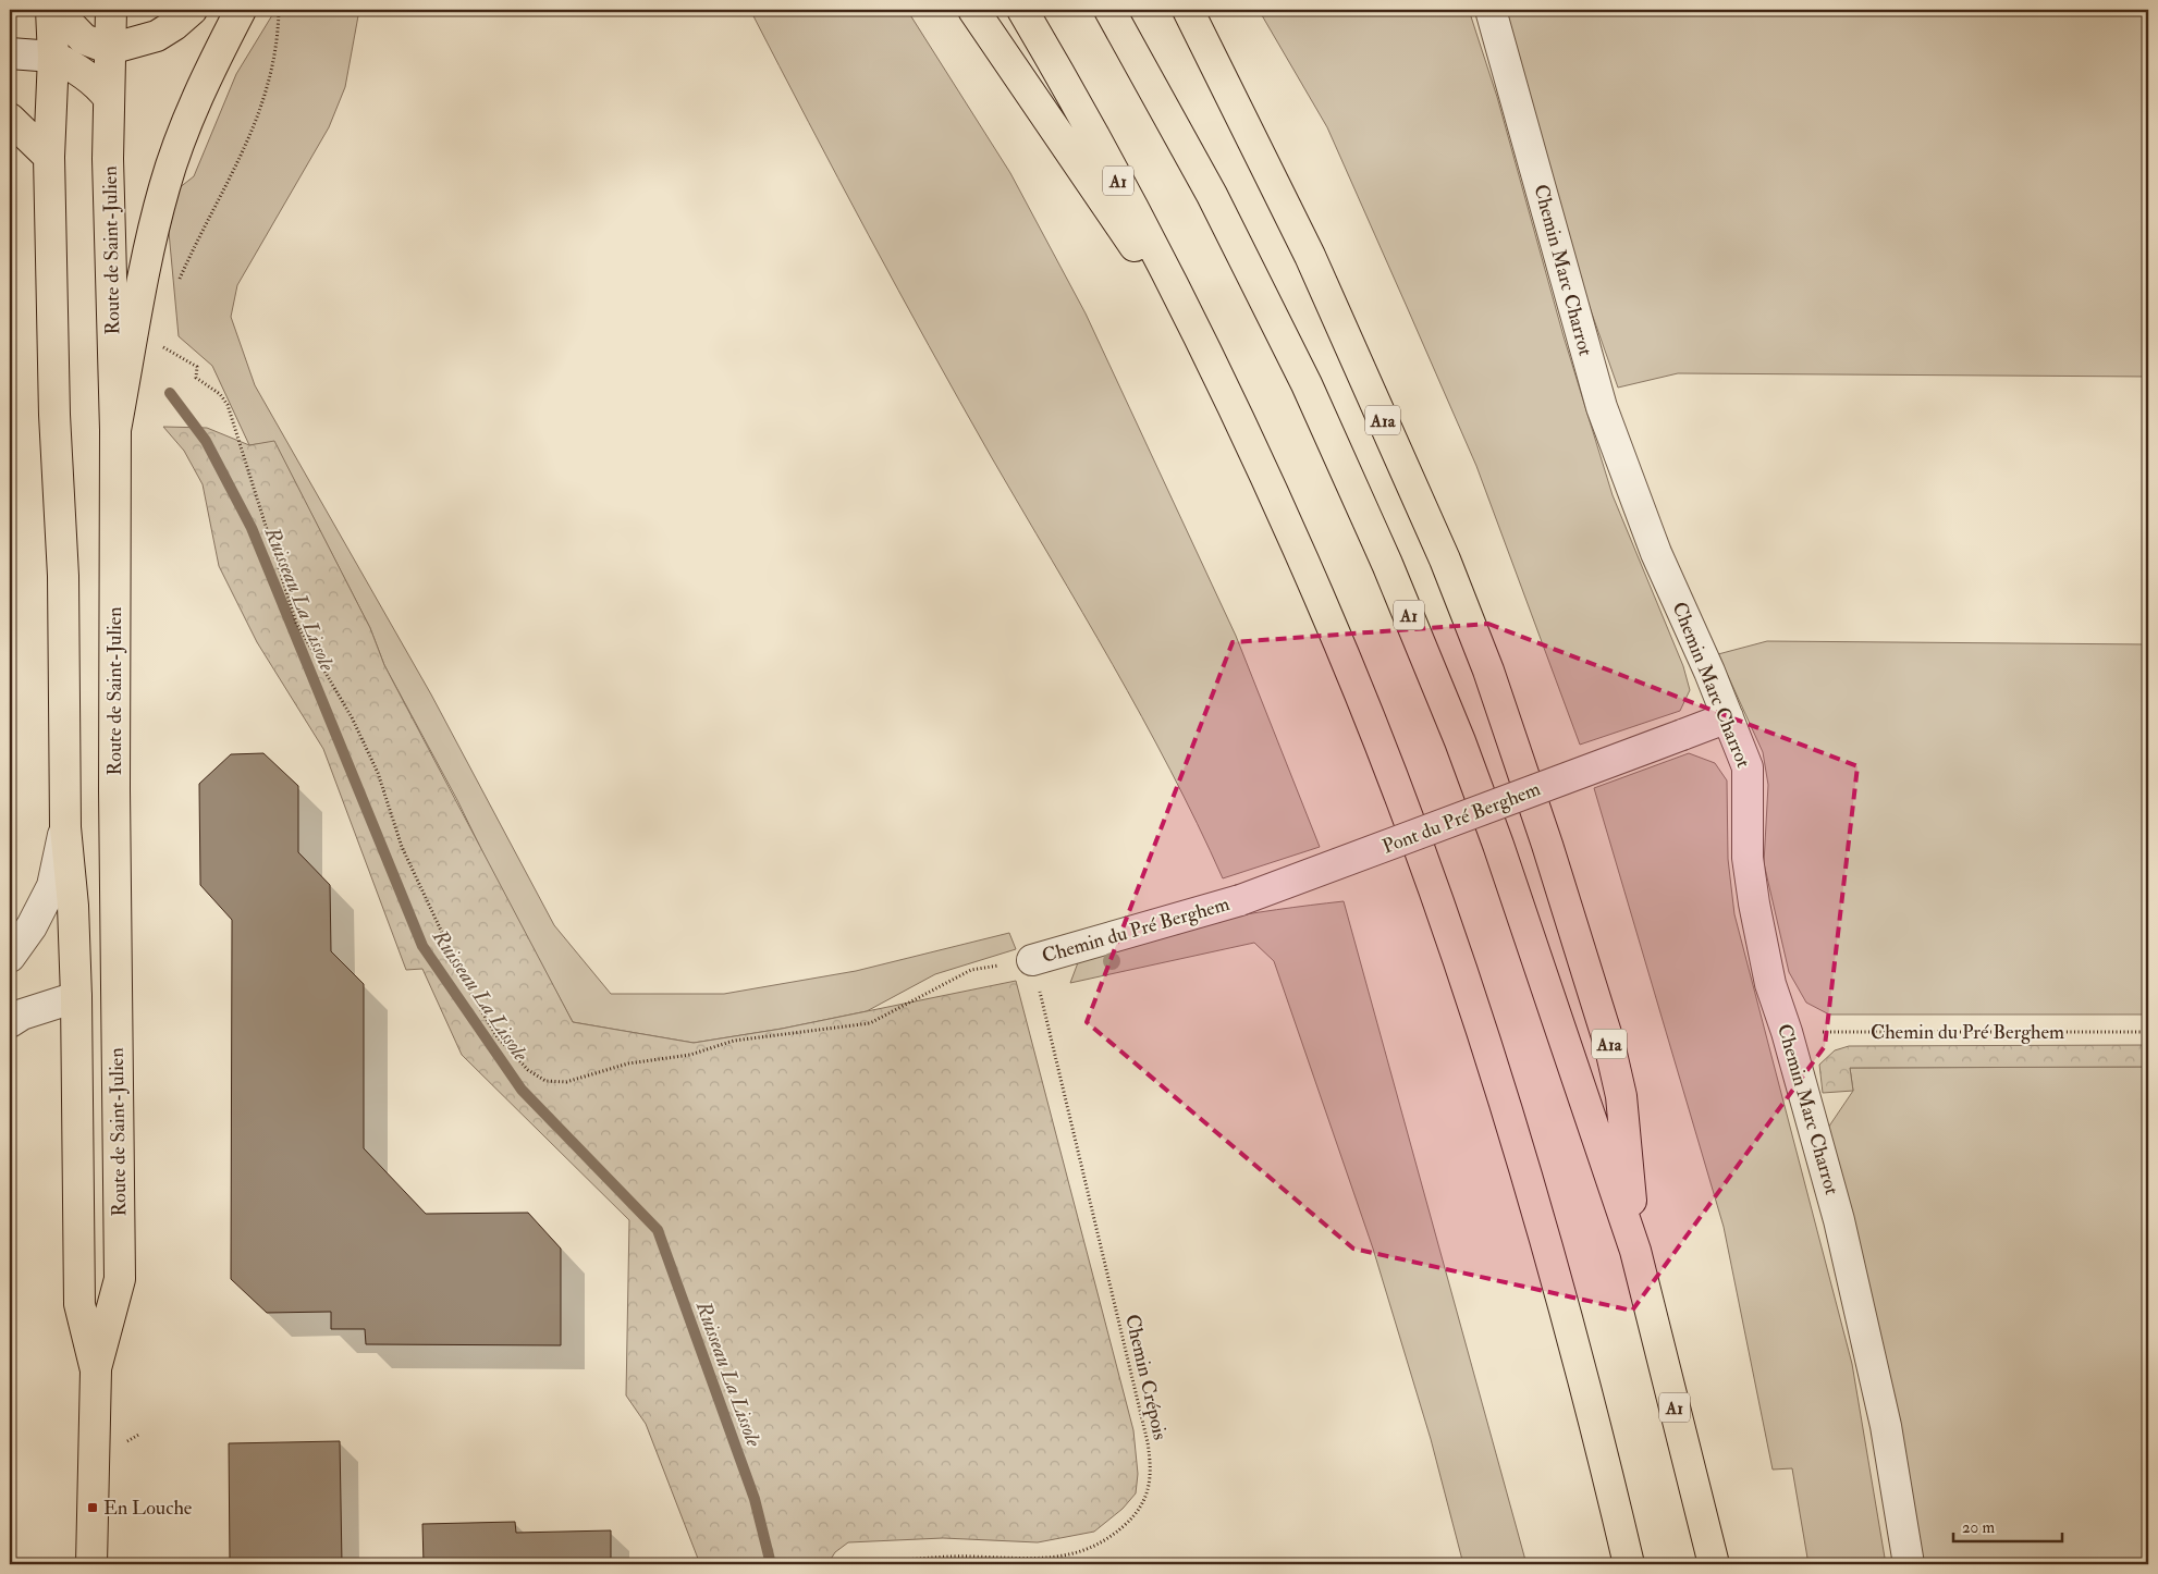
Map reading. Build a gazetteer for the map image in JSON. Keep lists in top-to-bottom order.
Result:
{
  "streets": {
    "main road": ["A1", "Route de Saint-Julien", "A1a"],
    "street": ["Chemin Marc Charrot", "Pont du Pré Berghem", "Chemin du Pré Berghem"],
    "path": ["Chemin Crépois"]
  },
  "crossings": [
    ["A1", "A1a"],
    ["Chemin Marc Charrot", "Pont du Pré Berghem"],
    ["Chemin Marc Charrot", "Chemin du Pré Berghem"],
    ["Pont du Pré Berghem", "Chemin du Pré Berghem"],
    ["Chemin du Pré Berghem", "Chemin Crépois"]
  ],
  "water": ["Ruisseau La Lissole"],
  "places": {
    "transit": ["En Louche"]
  },
  "scale_bar": "20 m"
}
